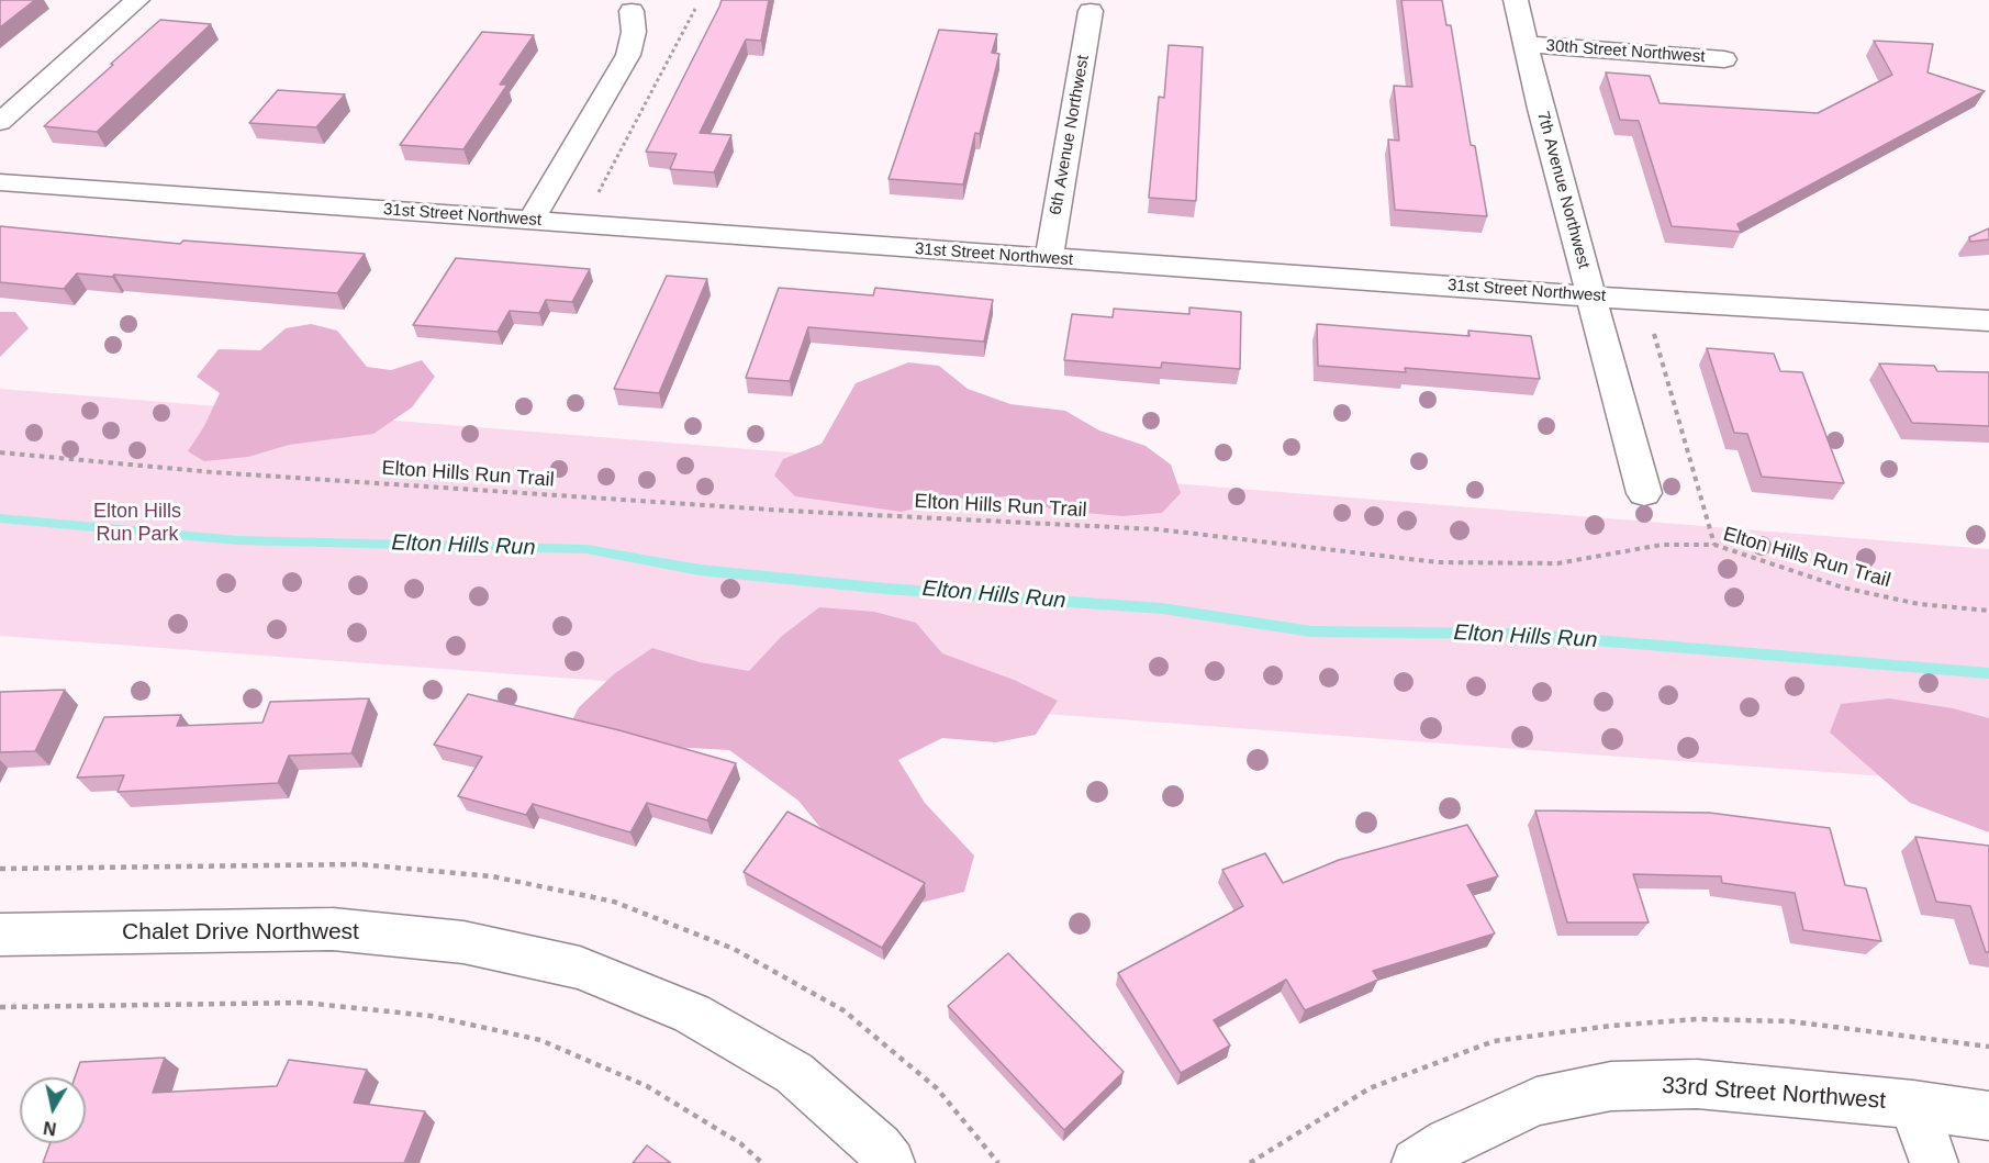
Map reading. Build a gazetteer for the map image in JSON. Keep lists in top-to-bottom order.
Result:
{
  "streets": {
    "street": [
      "30th Street Northwest",
      "6th Avenue Northwest",
      "7th Avenue Northwest",
      "31st Street Northwest",
      "Chalet Drive Northwest",
      "33rd Street Northwest"
    ],
    "path": ["Elton Hills Run Trail"]
  },
  "crossings": [
    ["30th Street Northwest", "7th Avenue Northwest"],
    ["6th Avenue Northwest", "31st Street Northwest"],
    ["7th Avenue Northwest", "31st Street Northwest"]
  ],
  "water": ["Elton Hills Run"],
  "parks": ["Elton Hills Run Park"],
  "north": "bottom"
}
